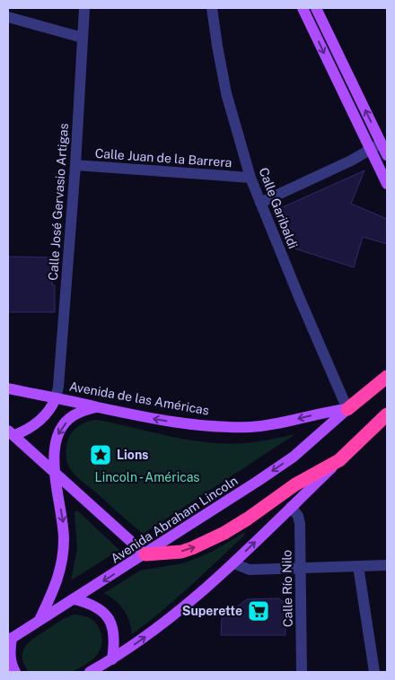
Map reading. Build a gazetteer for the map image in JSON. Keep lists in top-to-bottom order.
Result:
{
  "streets": {
    "highway": ["Avenida de las Américas"],
    "main road": ["Avenida Abraham Lincoln"],
    "street": [
      "Calle Juan de la Barrera",
      "Calle José Gervasio Artigas",
      "Calle Garibaldi",
      "Calle Río Nilo"
    ]
  },
  "crossings": [
    ["Calle Juan de la Barrera", "Calle José Gervasio Artigas"],
    ["Calle Juan de la Barrera", "Calle Garibaldi"],
    ["Calle José Gervasio Artigas", "Avenida de las Américas"],
    ["Calle Garibaldi", "Avenida de las Américas"],
    ["Calle Garibaldi", "Avenida Abraham Lincoln"],
    ["Avenida de las Américas", "Avenida Abraham Lincoln"]
  ],
  "one_way": ["Avenida de las Américas"],
  "parks": ["Lincoln - Américas"],
  "places": {
    "place": ["Lions"],
    "supermarket": ["Superette"]
  }
}
